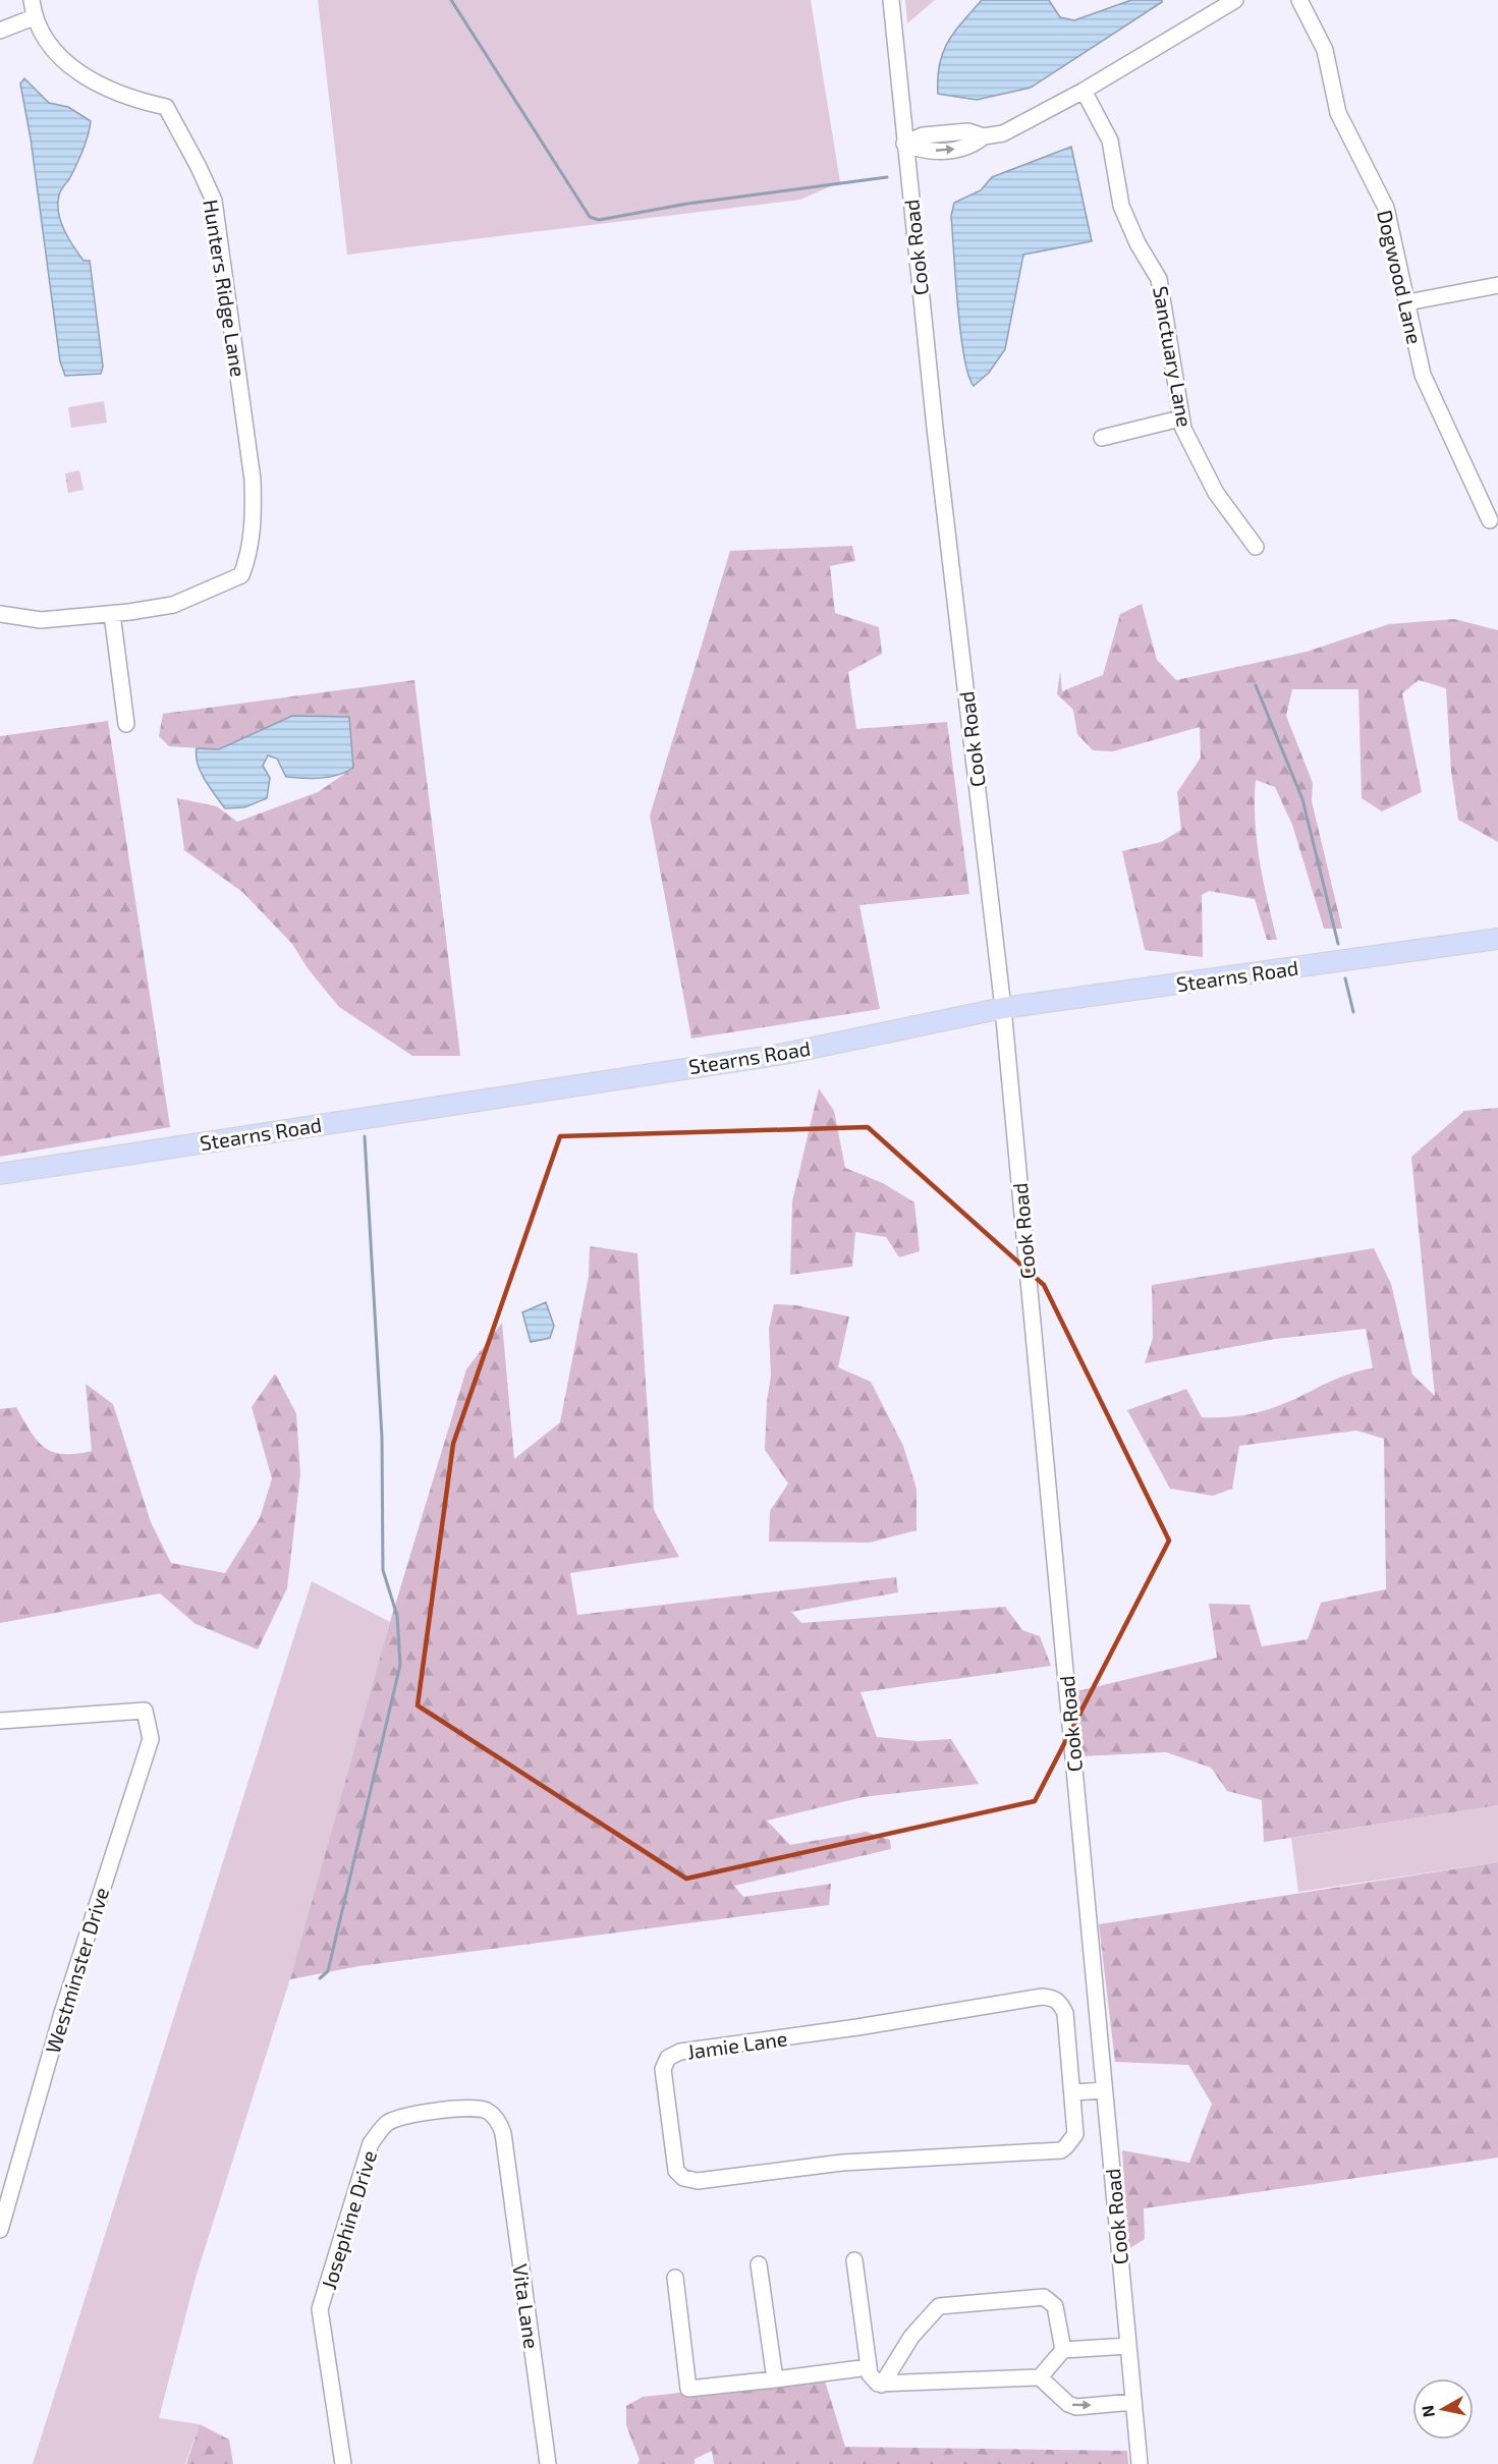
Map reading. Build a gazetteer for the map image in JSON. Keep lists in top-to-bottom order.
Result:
{
  "streets": {
    "main road": ["Stearns Road"],
    "street": [
      "Cook Road",
      "Dogwood Lane",
      "Hunters Ridge Lane",
      "Sanctuary Lane",
      "Westminster Drive",
      "Jamie Lane",
      "Josephine Drive",
      "Vita Lane"
    ]
  },
  "crossings": [
    ["Cook Road", "Stearns Road"],
    ["Josephine Drive", "Vita Lane"]
  ],
  "north": "left"
}
